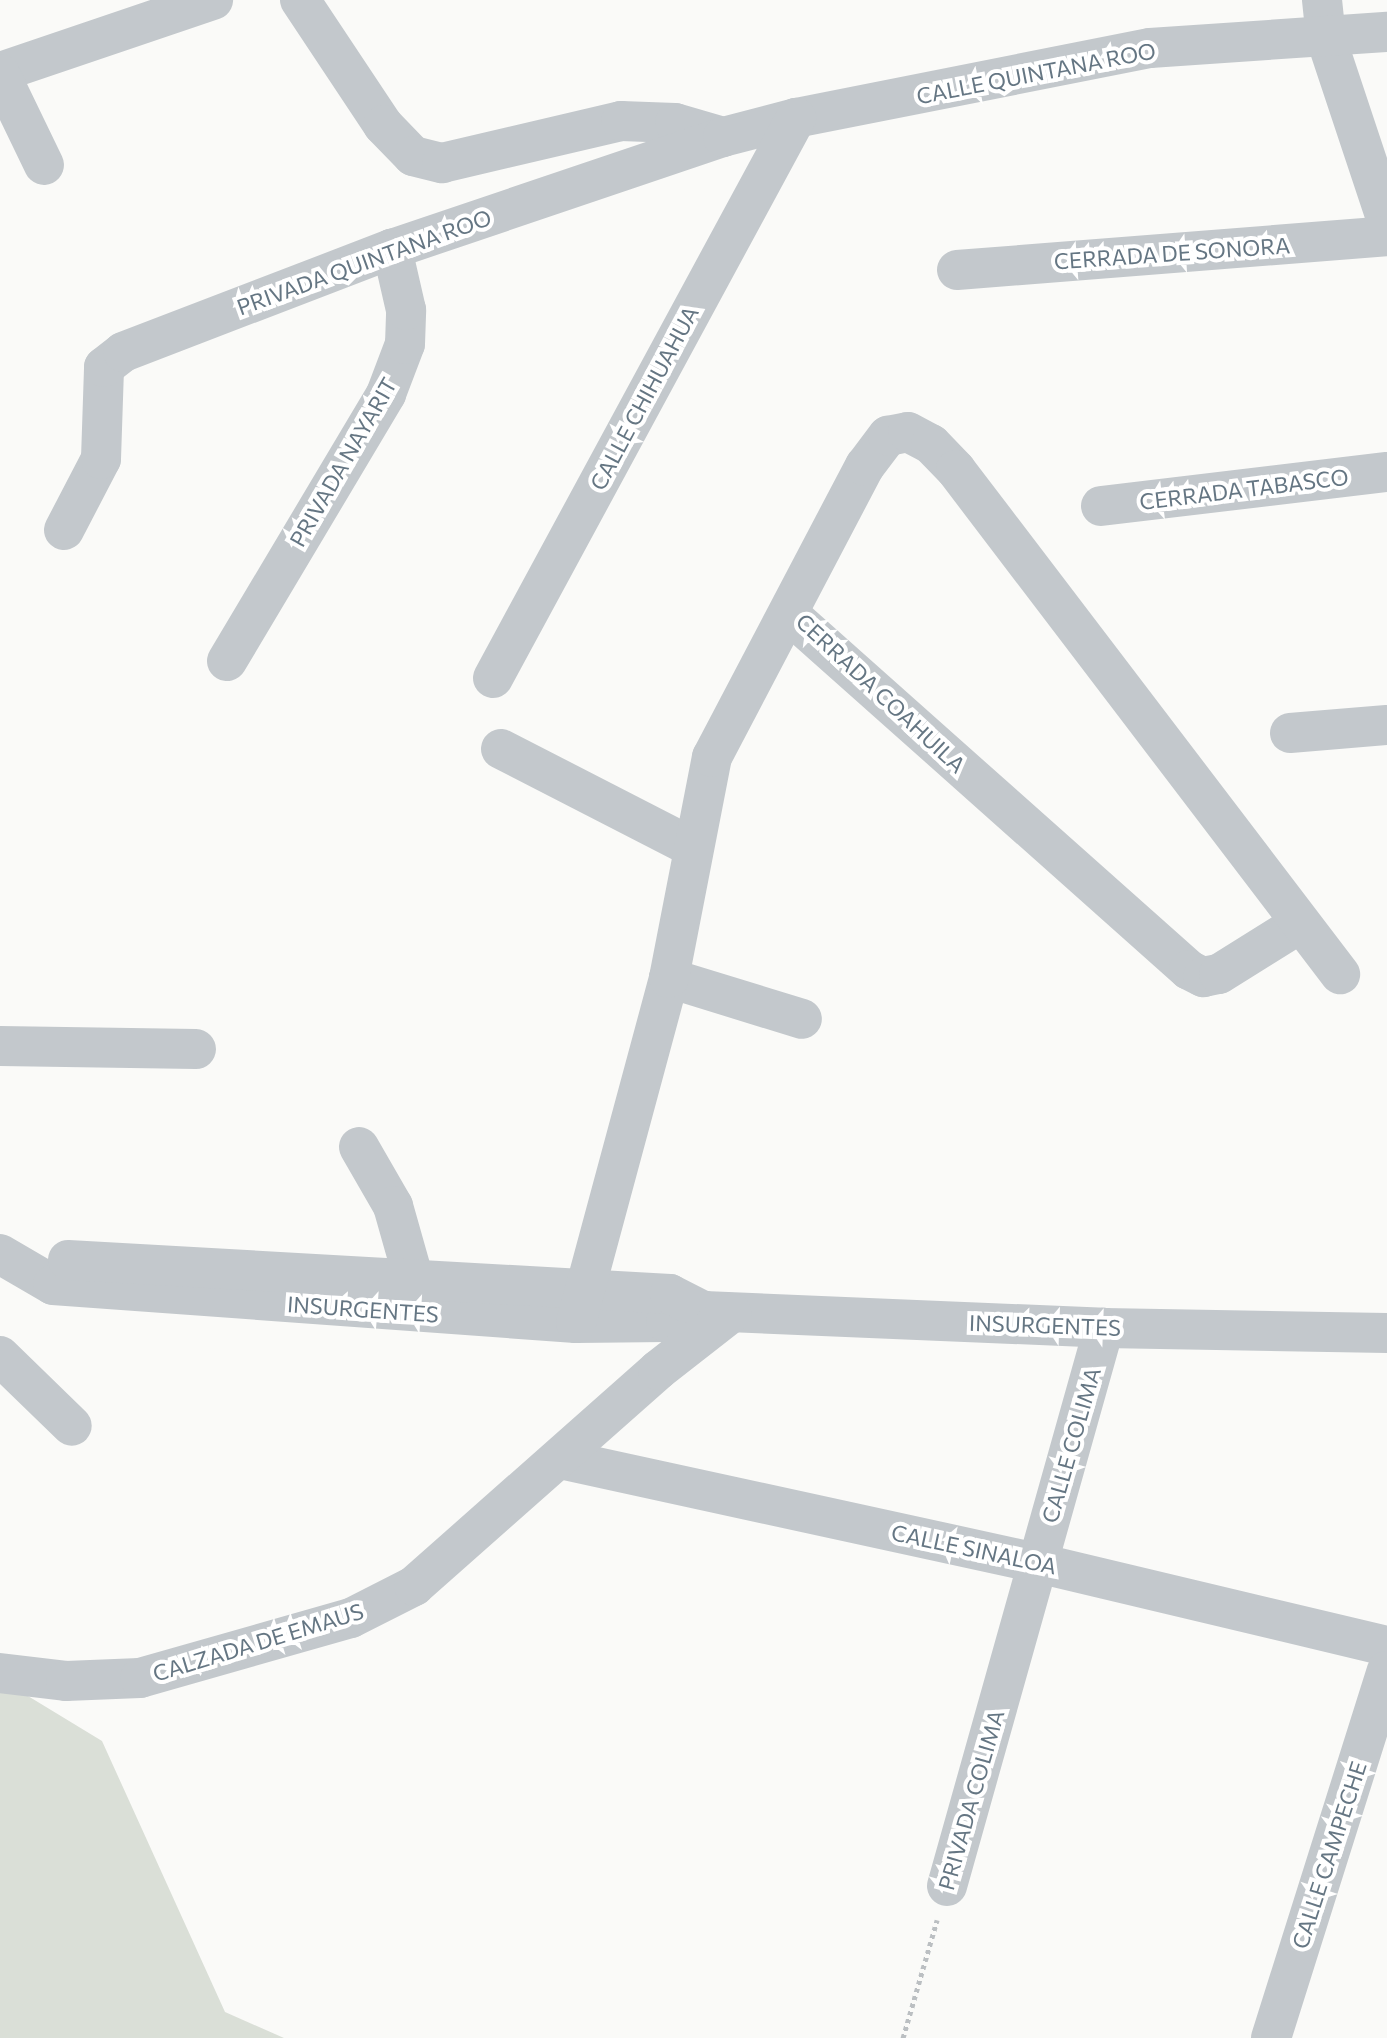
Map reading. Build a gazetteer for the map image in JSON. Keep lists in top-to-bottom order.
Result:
{
  "streets": {
    "street": [
      "CALLE QUINTANA ROO",
      "CERRADA DE SONORA",
      "PRIVADA QUINTANA ROO",
      "CALLE CHIHUAHUA",
      "PRIVADA NAYARIT",
      "CERRADA TABASCO",
      "CERRADA COAHUILA",
      "INSURGENTES",
      "CALLE COLIMA",
      "CALLE SINALOA",
      "CALZADA DE EMAUS",
      "PRIVADA COLIMA",
      "CALLE CAMPECHE"
    ]
  },
  "crossings": [
    ["CALLE QUINTANA ROO", "PRIVADA QUINTANA ROO"],
    ["CALLE QUINTANA ROO", "CALLE CHIHUAHUA"],
    ["PRIVADA QUINTANA ROO", "CALLE CHIHUAHUA"],
    ["PRIVADA QUINTANA ROO", "PRIVADA NAYARIT"],
    ["INSURGENTES", "CALLE COLIMA"],
    ["INSURGENTES", "CALZADA DE EMAUS"],
    ["CALLE COLIMA", "CALLE SINALOA"],
    ["CALLE COLIMA", "PRIVADA COLIMA"],
    ["CALLE SINALOA", "CALZADA DE EMAUS"],
    ["CALLE SINALOA", "PRIVADA COLIMA"]
  ]
}
